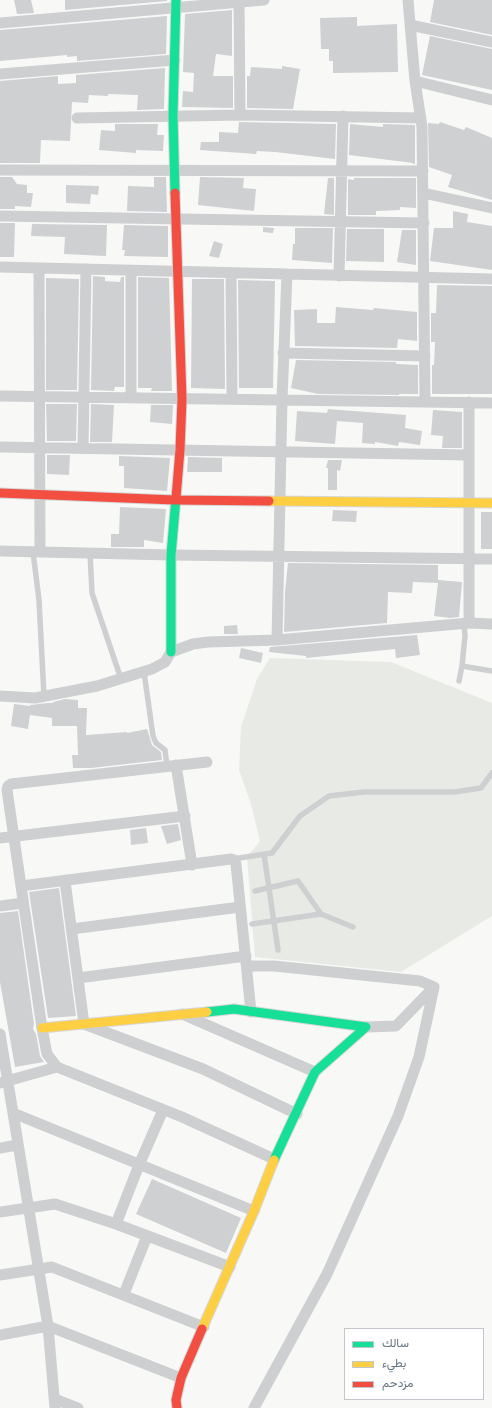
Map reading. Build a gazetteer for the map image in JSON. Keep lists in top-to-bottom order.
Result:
{
  "legend": ["سالك", "بطيء", "مزدحم"]
}
